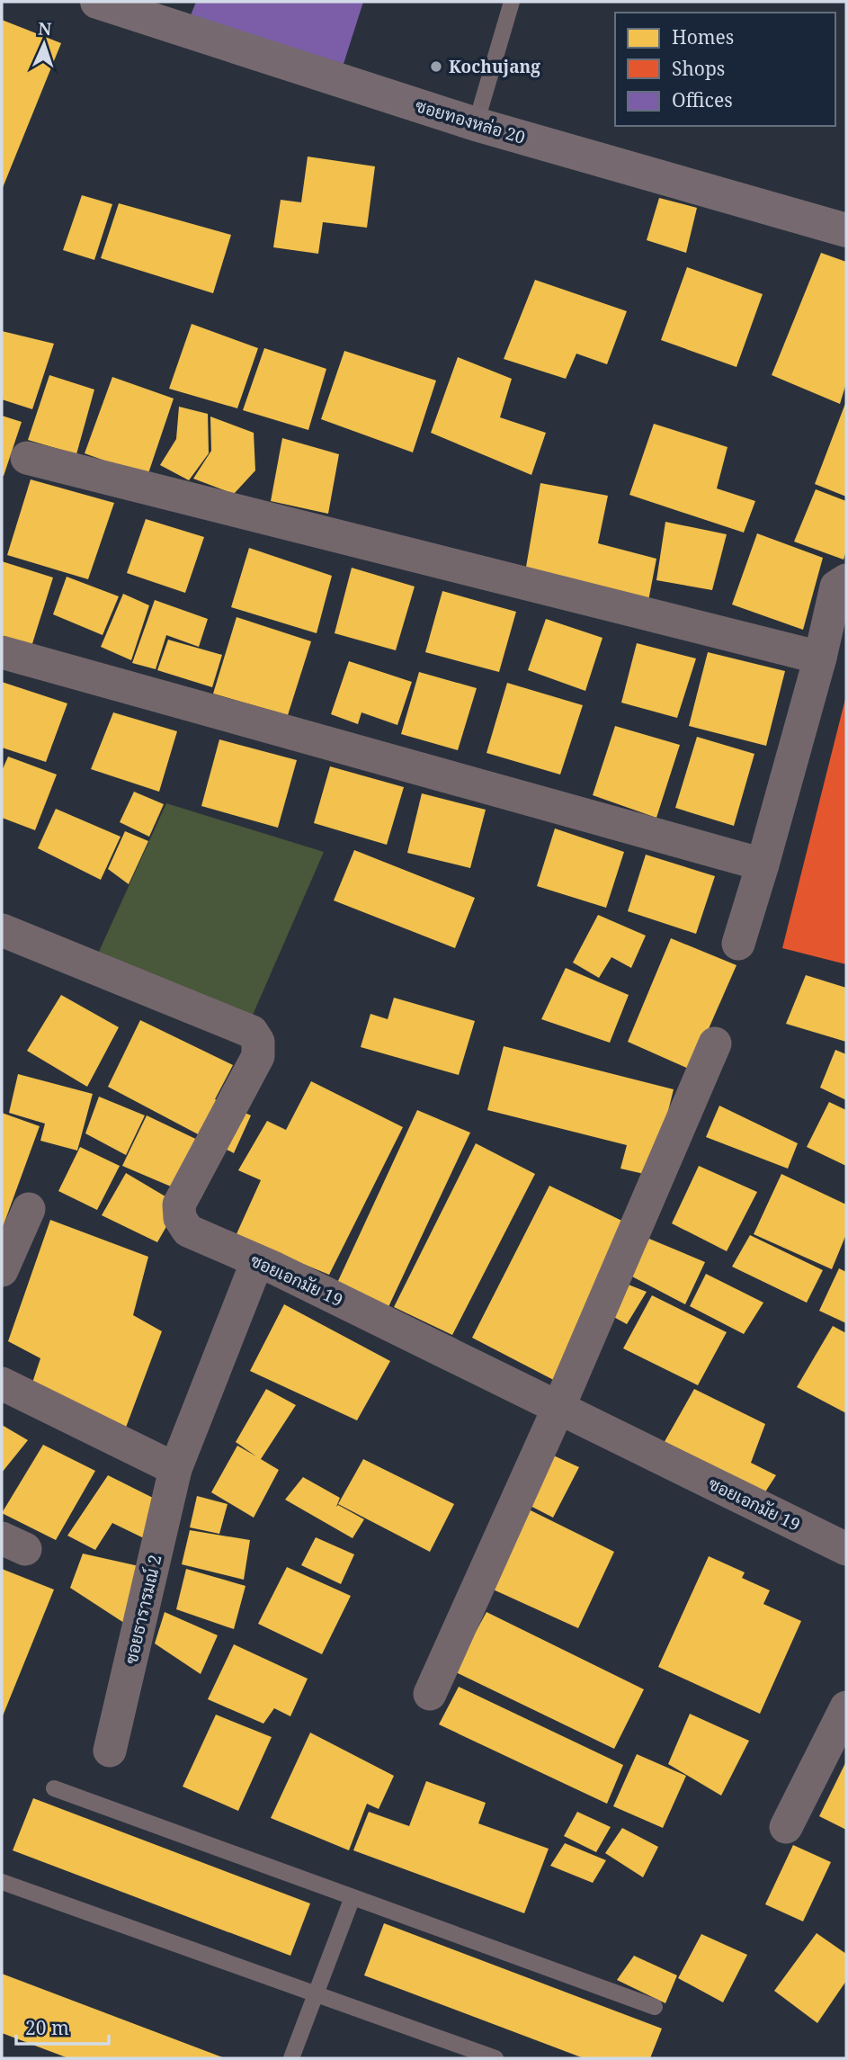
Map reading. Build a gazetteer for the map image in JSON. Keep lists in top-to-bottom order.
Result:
{
  "streets": {
    "street": ["ซอยทองหล่อ 20", "ซอยเอกมัย 19", "ซอยธารารมณ์ 2"]
  },
  "crossings": [
    ["ซอยเอกมัย 19", "ซอยธารารมณ์ 2"]
  ],
  "places": ["Kochujang"],
  "legend": ["Homes", "Shops", "Offices"],
  "scale_bar": "20 m",
  "north": "top"
}
